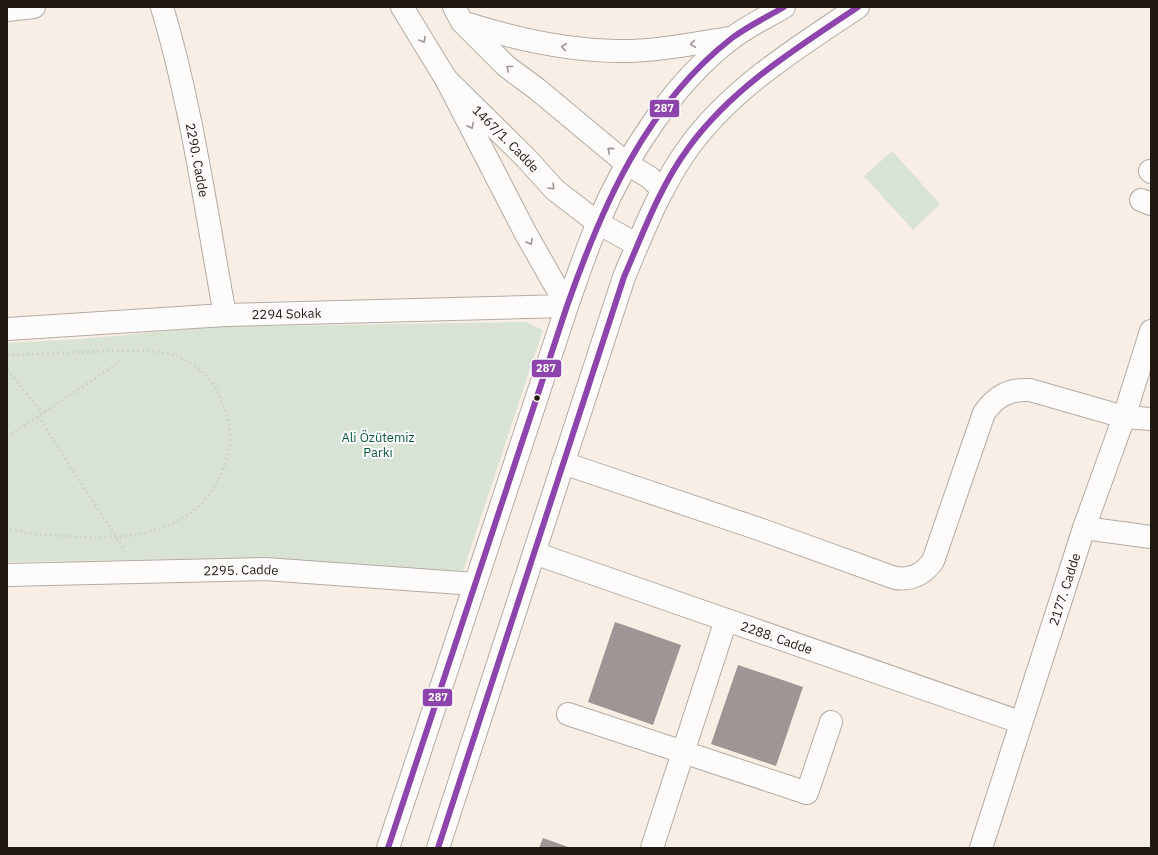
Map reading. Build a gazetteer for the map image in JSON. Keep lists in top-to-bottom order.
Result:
{
  "streets": {
    "street": [
      "1467/1. Cadde",
      "2290. Cadde",
      "2294 Sokak",
      "2295. Cadde",
      "2177. Cadde",
      "2288. Cadde"
    ]
  },
  "crossings": [
    ["2290. Cadde", "2294 Sokak"],
    ["2177. Cadde", "2288. Cadde"]
  ],
  "parks": ["Ali Özütemiz Parkı"],
  "lines": ["transit line 287"]
}
